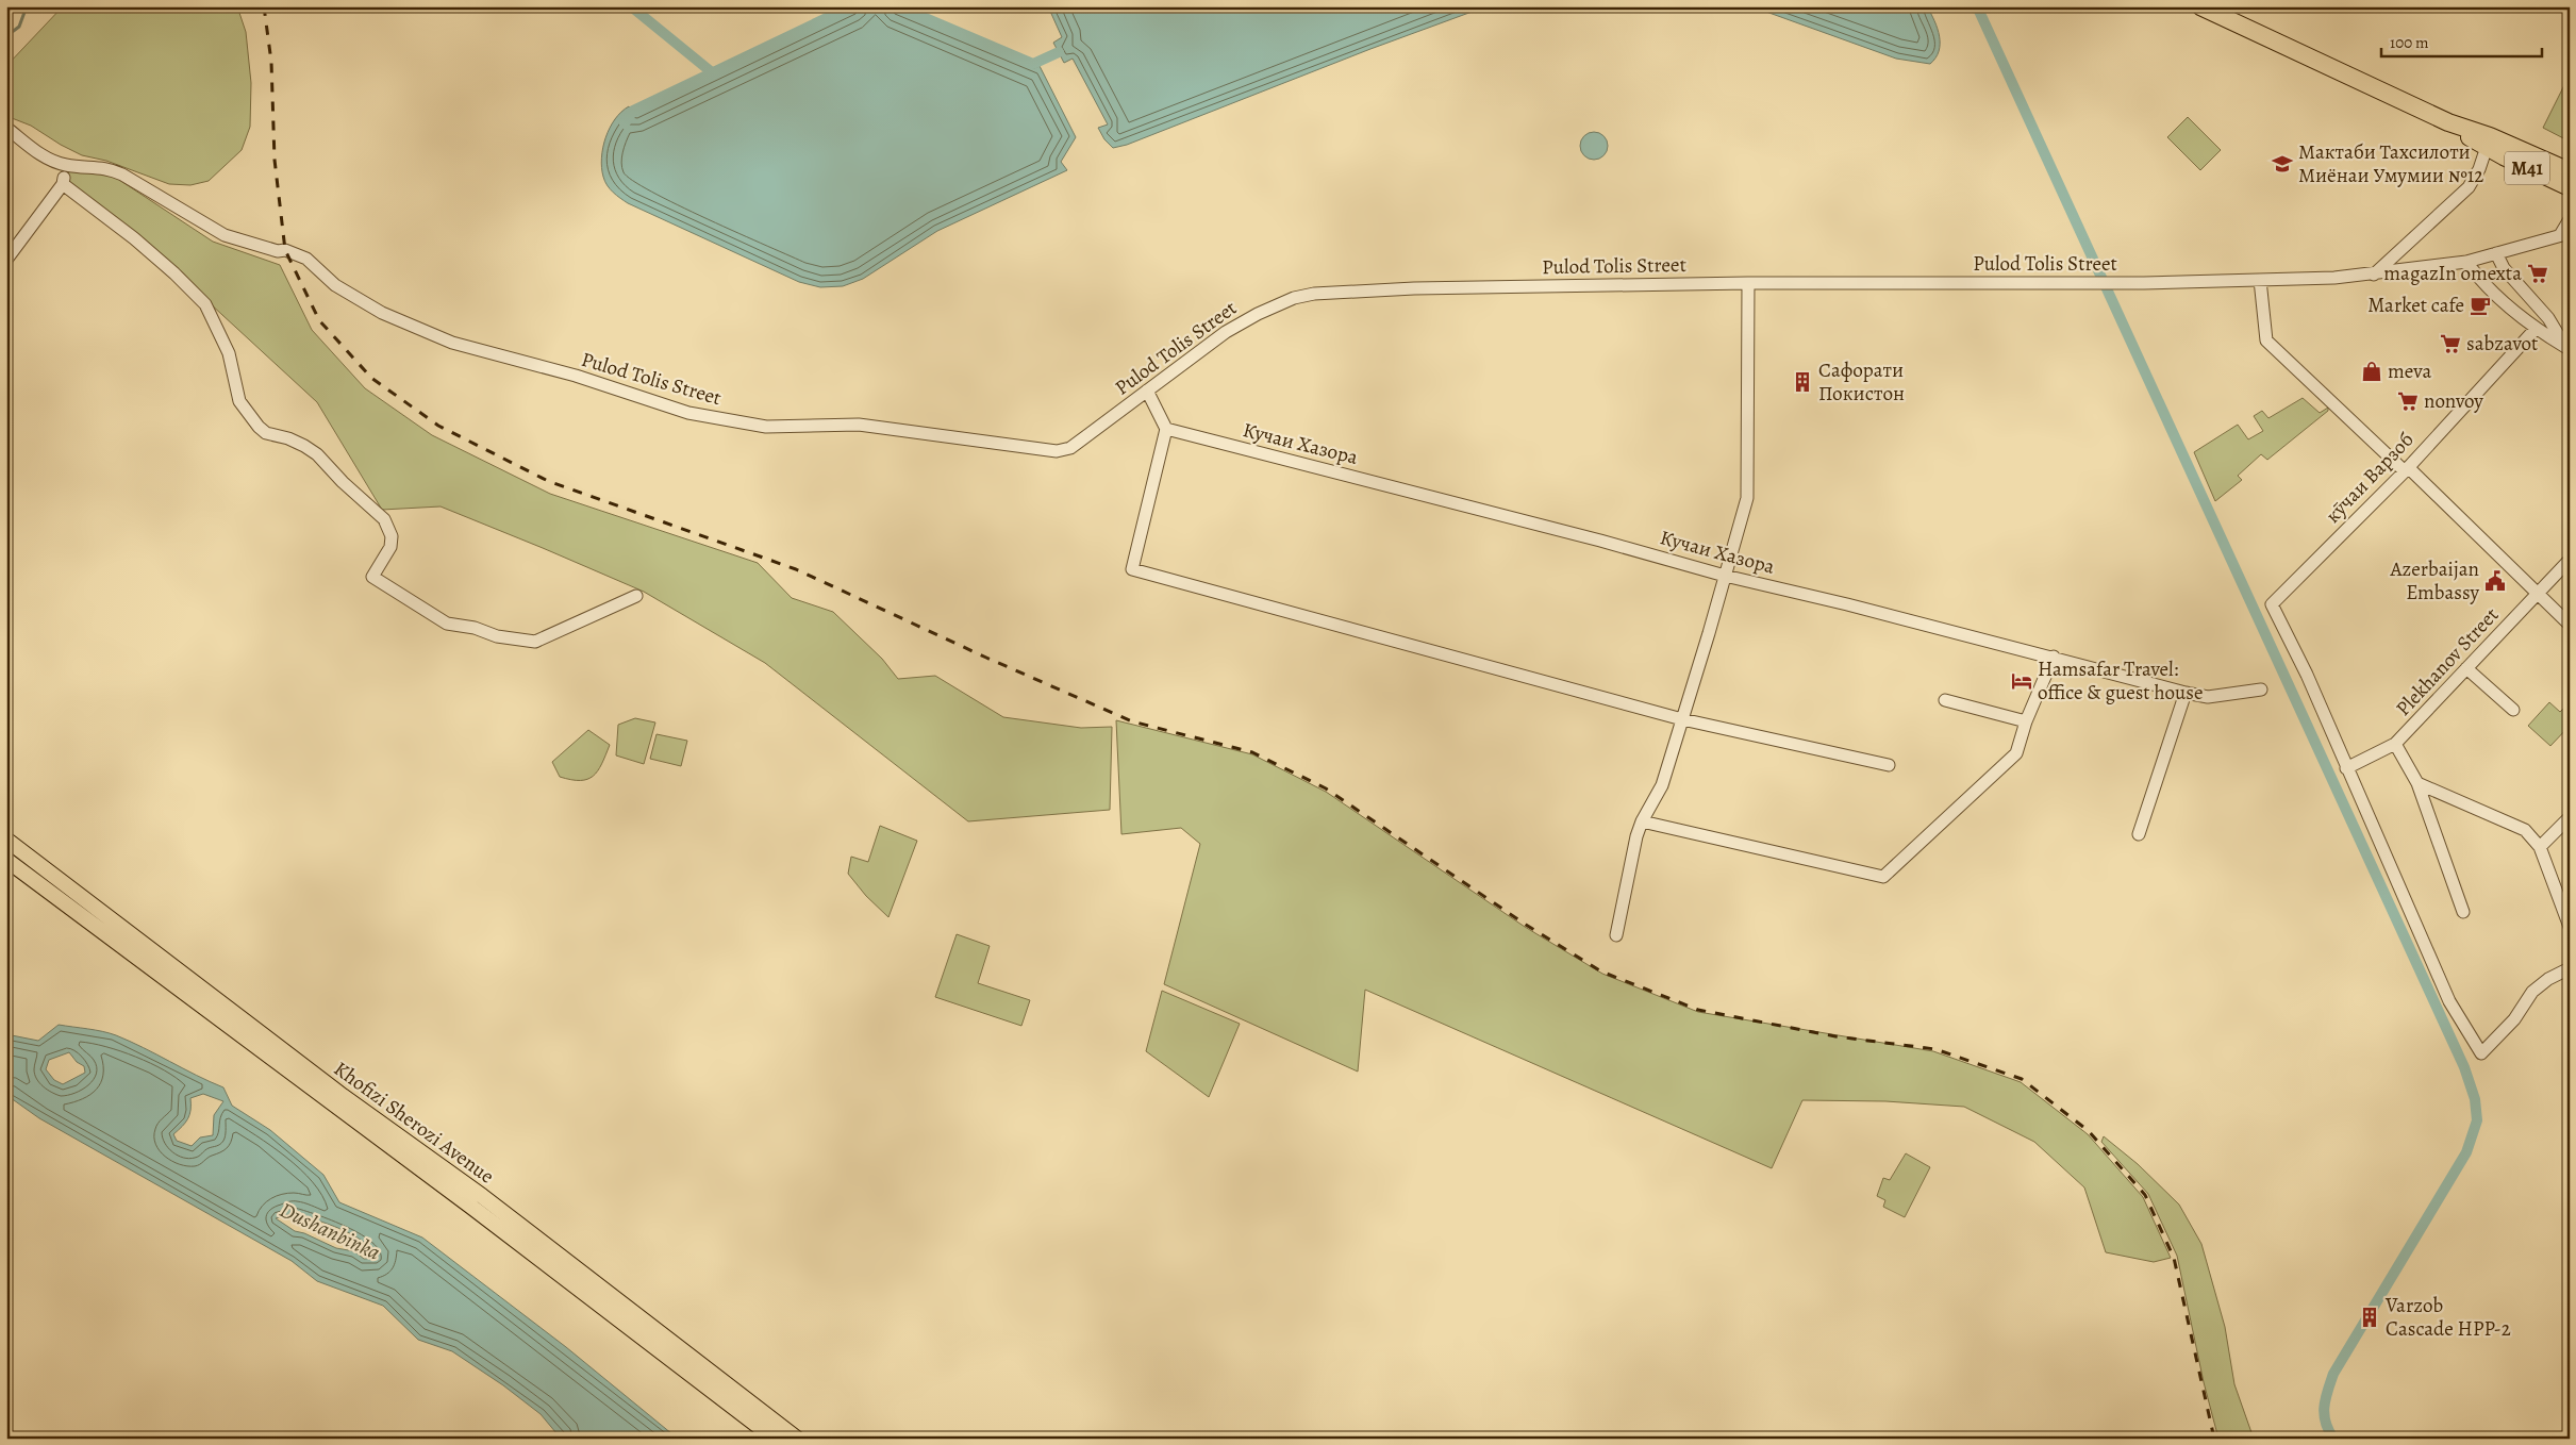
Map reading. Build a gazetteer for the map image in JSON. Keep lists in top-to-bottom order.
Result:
{
  "streets": {
    "highway": ["M41"],
    "main road": ["Khofizi Sherozi Avenue"],
    "street": [
      "Pulod Tolis Street",
      "Кучаи Хазора",
      "кӯчаи Варзоб",
      "Plekhanov Street"
    ]
  },
  "water": ["Dushanbinka"],
  "places": {
    "school or university": ["Мактаби Тахсилоти Миёнаи Умумии №12"],
    "supermarket": ["magazIn omexta", "sabzavot", "nonvoy"],
    "cafe": ["Market cafe"],
    "shop": ["meva"],
    "building": ["Сафорати Покистон", "Varzob Cascade HPP-2"],
    "public building": ["Azerbaijan Embassy"],
    "hotel": ["Hamsafar Travel: office & guest house"]
  },
  "scale_bar": "100 m"
}
